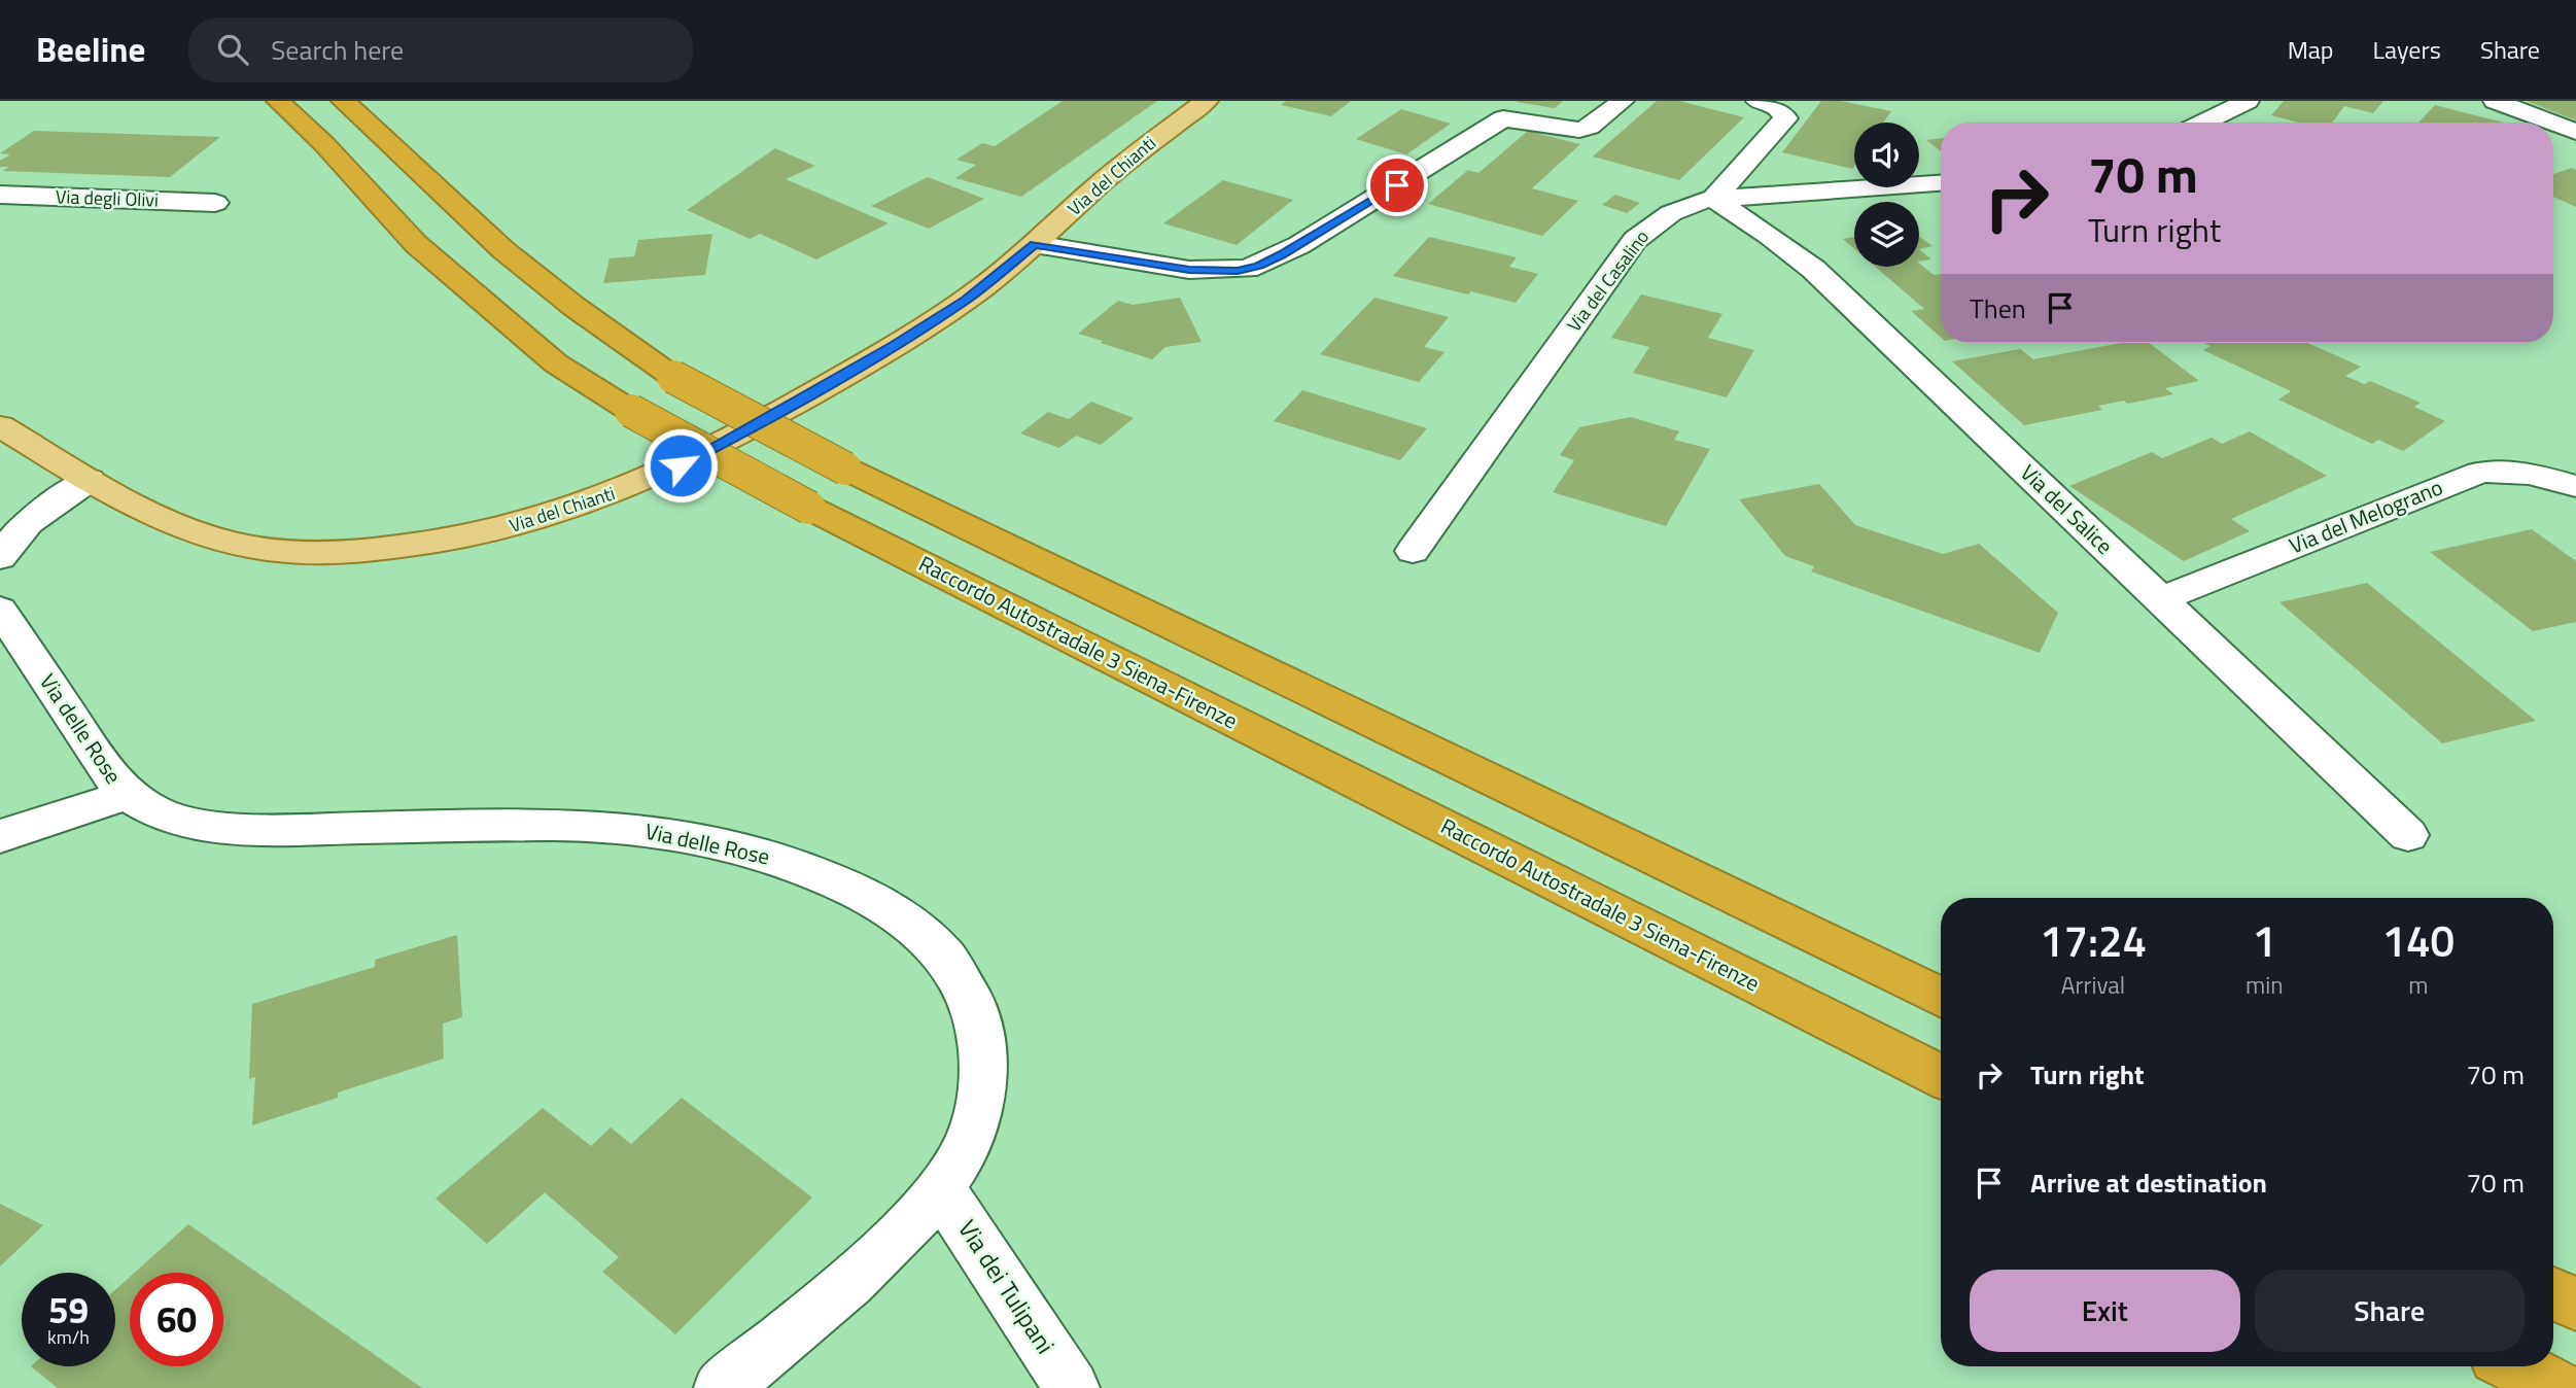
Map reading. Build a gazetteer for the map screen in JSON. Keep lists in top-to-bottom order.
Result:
{
  "streets": {
    "highway": ["Raccordo Autostradale 3 Siena-Firenze"],
    "main road": ["Via del Chianti"],
    "street": [
      "Via degli Olivi",
      "Via del Casalino",
      "Via del Salice",
      "Via del Melograno",
      "Via delle Rose",
      "Via dei Tulipani"
    ]
  },
  "crossings": [
    ["Via del Casalino", "Via del Salice"],
    ["Via del Salice", "Via del Melograno"],
    ["Via delle Rose", "Via dei Tulipani"]
  ],
  "page": {
    "header": "Beeline",
    "search": "Search here",
    "nav": ["Map", "Layers", "Share"],
    "turn": ["70 m", "Turn right"],
    "then": "Then",
    "eta": [
      "17:24",
      "Arrival",
      "1",
      "min",
      "140",
      "m"
    ],
    "list": [
      {
        "name": "Turn right",
        "value": "70 m"
      },
      {
        "name": "Arrive at destination",
        "value": "70 m"
      }
    ],
    "buttons": ["Exit", "Share"],
    "speed": "59 km/h",
    "limit": "60"
  }
}
